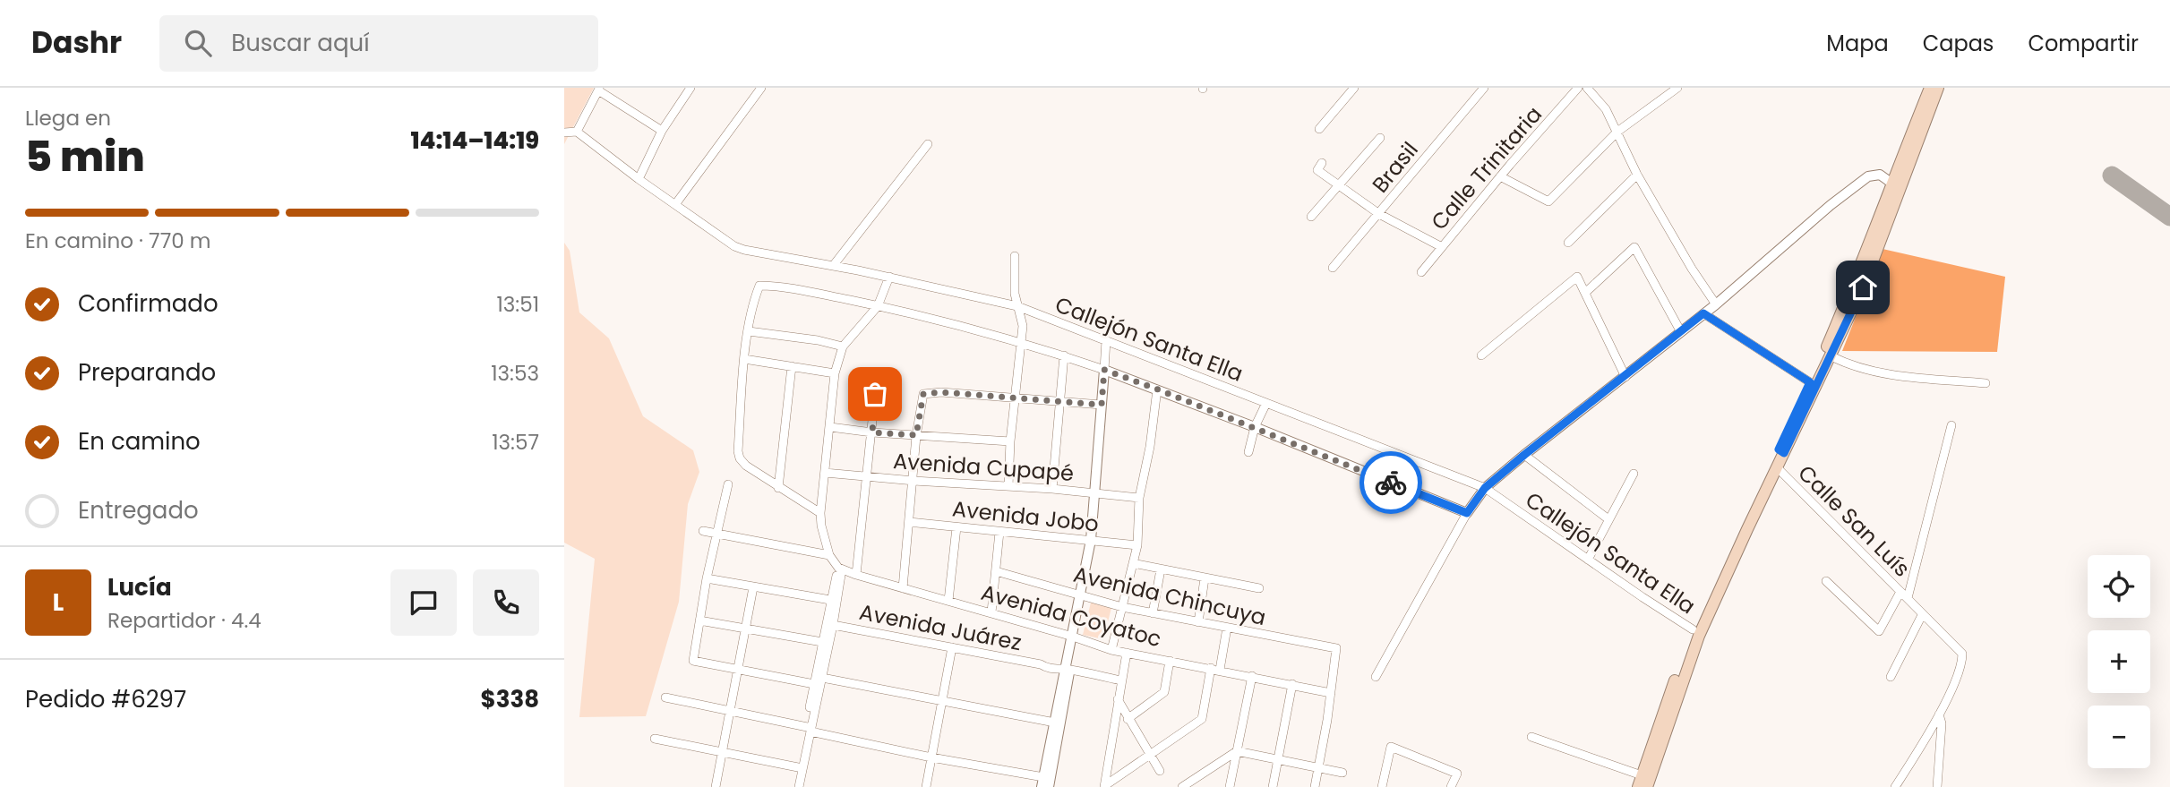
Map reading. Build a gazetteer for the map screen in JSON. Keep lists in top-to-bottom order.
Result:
{
  "streets": {
    "street": [
      "Brasil",
      "Calle Trinitaria",
      "Callejón Santa Ella",
      "Avenida Cupapé",
      "Avenida Jobo",
      "Calle San Luís",
      "Avenida Chincuya",
      "Avenida Coyatoc",
      "Avenida Juárez"
    ]
  },
  "crossings": [
    ["Avenida Chincuya", "Avenida Coyatoc"]
  ],
  "page": {
    "header": "Dashr",
    "search": "Buscar aquí",
    "nav": ["Mapa", "Capas", "Compartir"],
    "heading": ["5 min", "Llega en", "14:14–14:19"],
    "panel": [
      "Lucía",
      "Repartidor · 4.4",
      "Pedido #6297",
      "$338"
    ],
    "bar": "En camino · 770 m",
    "list": [
      ["Confirmado", "13:51"],
      ["Preparando", "13:53"],
      ["En camino", "13:57"],
      "Entregado"
    ],
    "map_buttons": ["+", "−"],
    "round": "L"
  }
}
